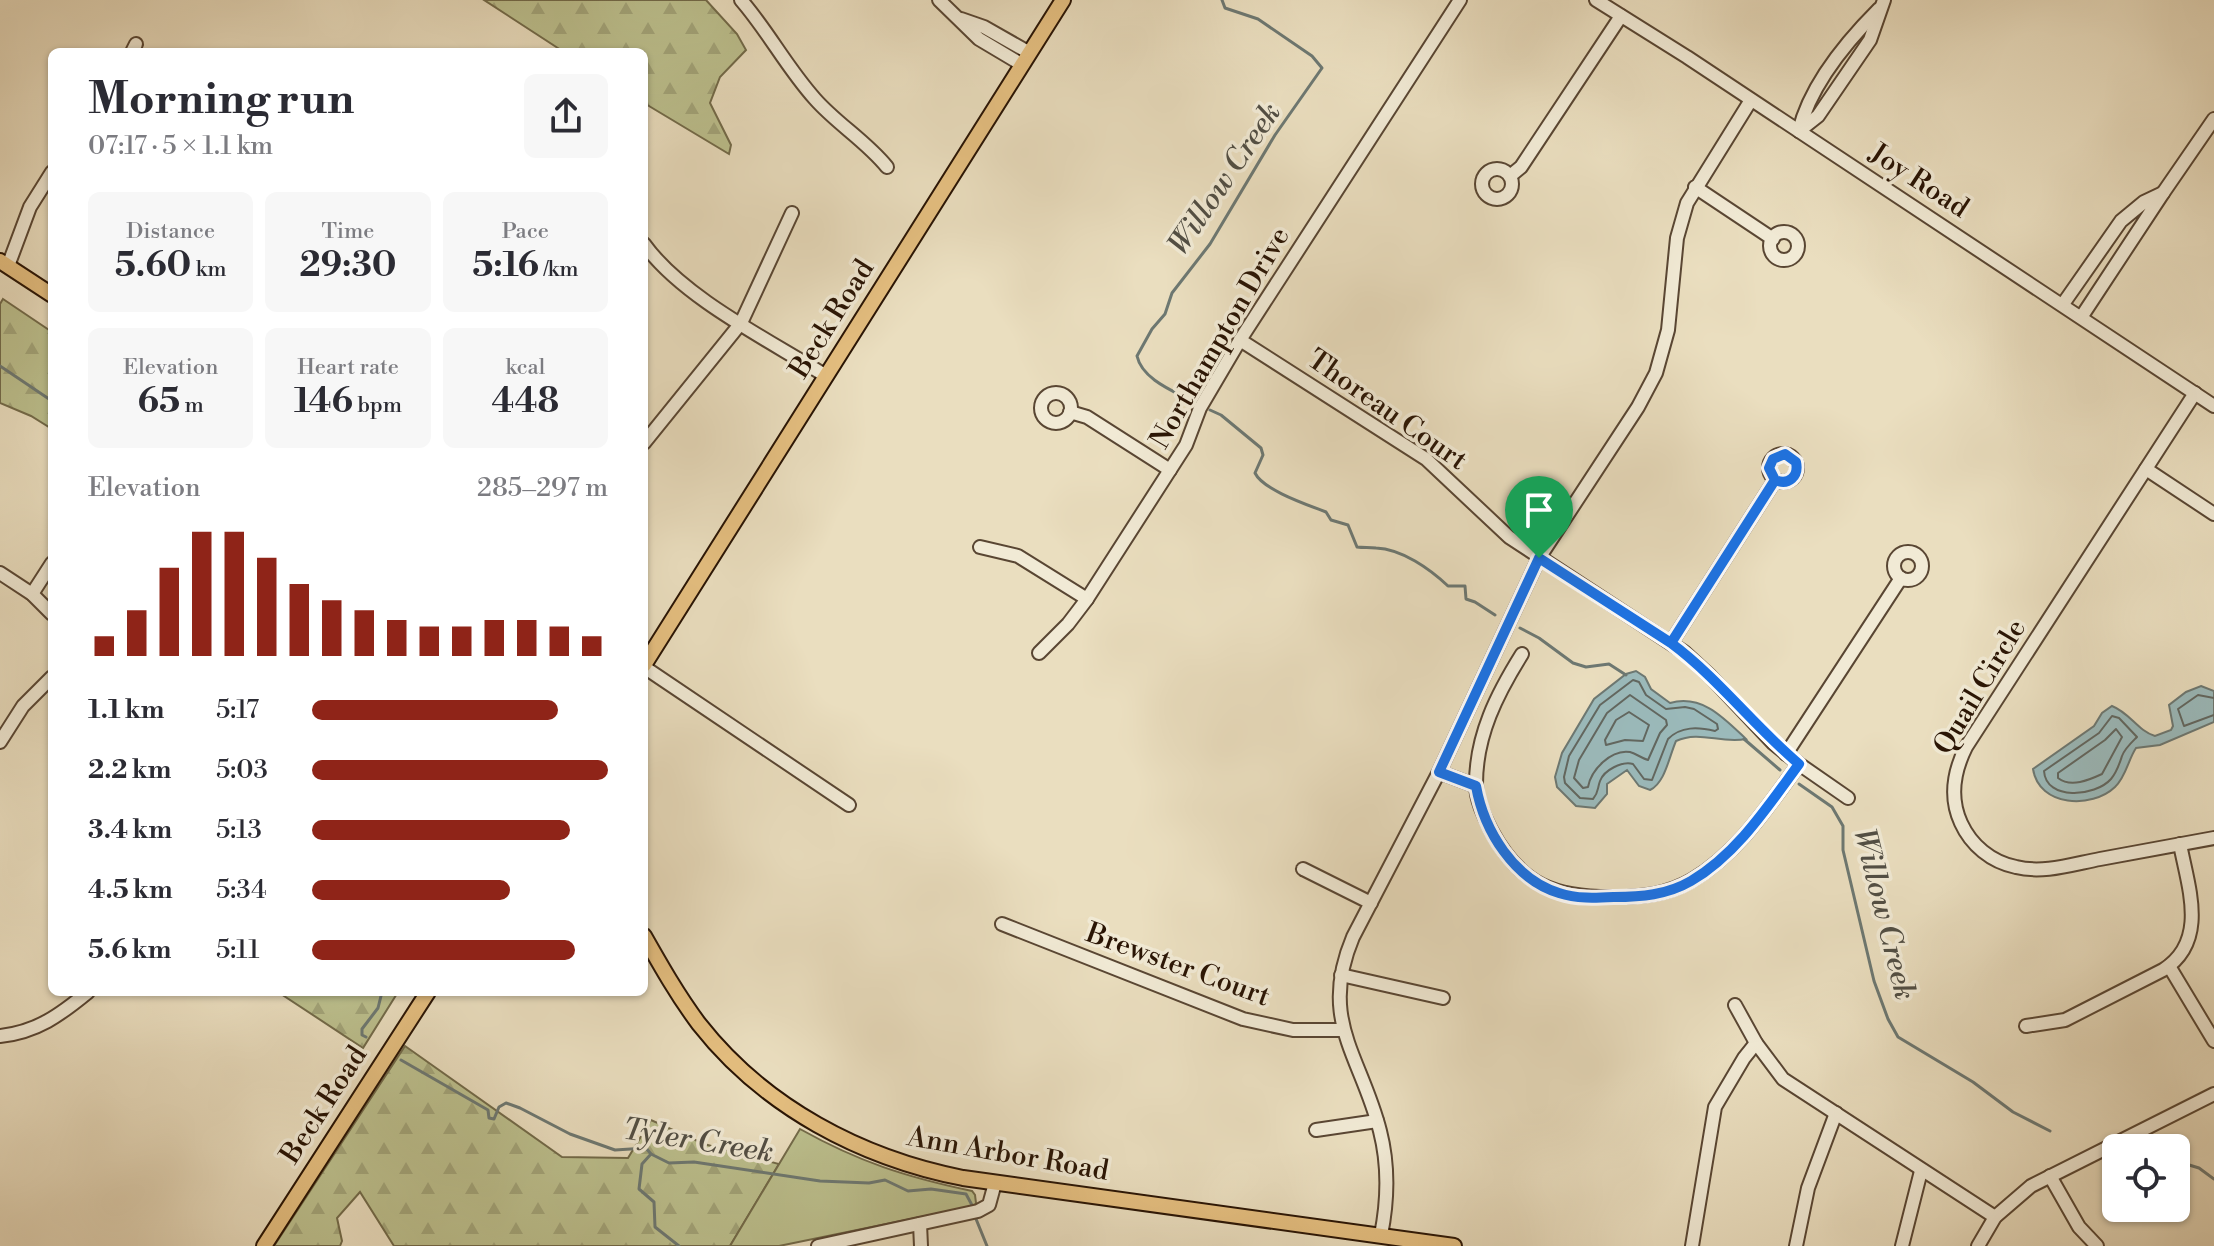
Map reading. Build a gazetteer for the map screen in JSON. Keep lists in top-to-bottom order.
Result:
{
  "streets": {
    "main road": ["Beck Road", "Ann Arbor Road"],
    "street": [
      "Joy Road",
      "Northampton Drive",
      "Thoreau Court",
      "Quail Circle",
      "Brewster Court"
    ]
  },
  "crossings": [
    ["Joy Road", "Quail Circle"],
    ["Northampton Drive", "Thoreau Court"]
  ],
  "water": ["Willow Creek", "Tyler Creek"],
  "page": {
    "heading": ["Morning run", "07:17 · 5 × 1.1 km"],
    "stats": [
      ["Distance", "5.60 km"],
      ["Time", "29:30"],
      ["Pace", "5:16 /km"],
      ["Elevation", "65 m"],
      ["Heart rate", "146 bpm"],
      ["kcal", "448"]
    ],
    "chart": ["Elevation", "285–297 m"],
    "list": [
      {
        "name": "1.1 km",
        "note": "5:17"
      },
      {
        "name": "2.2 km",
        "note": "5:03"
      },
      {
        "name": "3.4 km",
        "note": "5:13"
      },
      {
        "name": "4.5 km",
        "note": "5:34"
      },
      {
        "name": "5.6 km",
        "note": "5:11"
      }
    ]
  }
}
